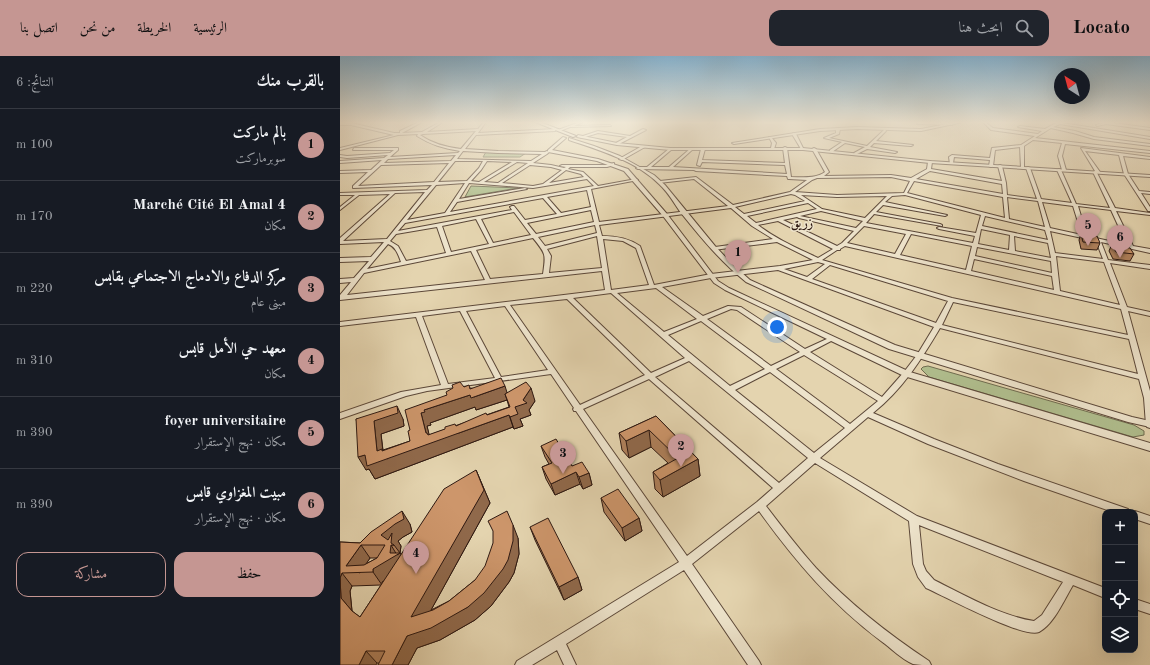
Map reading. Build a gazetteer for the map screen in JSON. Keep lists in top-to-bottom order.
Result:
{
  "districts": ["زريق"],
  "north": "top left",
  "page": {
    "header": "Locato",
    "search": "ابحث هنا",
    "nav": [
      "الرئيسية",
      "الخريطة",
      "من نحن",
      "اتصل بنا"
    ],
    "heading": ["بالقرب منك", "النتائج: 6"],
    "list": [
      {
        "mark": "1",
        "name": "بالم ماركت",
        "note": "سوبرماركت",
        "value": "100 m"
      },
      {
        "mark": "2",
        "name": "Marché Cité El Amal 4",
        "note": "مكان",
        "value": "170 m"
      },
      {
        "mark": "3",
        "name": "مركز الدفاع والادماج الاجتماعي بقابس",
        "note": "مبنى عام",
        "value": "220 m"
      },
      {
        "mark": "4",
        "name": "معهد حي الأمل قابس",
        "note": "مكان",
        "value": "310 m"
      },
      {
        "mark": "5",
        "name": "foyer universitaire",
        "note": "مكان · نهج الإستقرار",
        "value": "390 m"
      },
      {
        "mark": "6",
        "name": "مبيت المغزاوي قابس",
        "note": "مكان · نهج الإستقرار",
        "value": "390 m"
      }
    ],
    "pins": [
      "5",
      "6",
      "1",
      "2",
      "3",
      "4"
    ],
    "map_buttons": ["+", "−"],
    "buttons": ["حفظ", "مشاركة"]
  }
}
